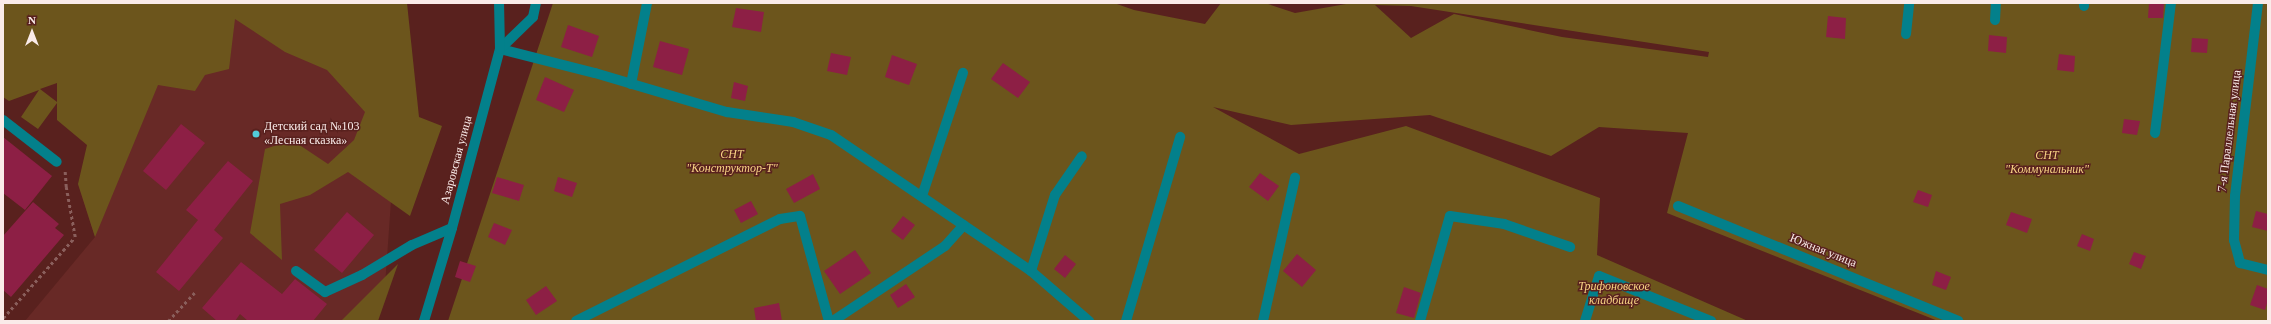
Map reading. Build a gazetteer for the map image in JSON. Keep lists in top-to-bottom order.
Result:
{
  "streets": {
    "street": ["7-я Параллельная улица", "Азаровская улица", "Южная улица"]
  },
  "parks": ["СНТ \"Конструктор-Т\"", "СНТ \"Коммунальник\"", "Трифоновское кладбище"],
  "places": ["Детский сад №103 «Лесная сказка»"],
  "north": "top"
}
